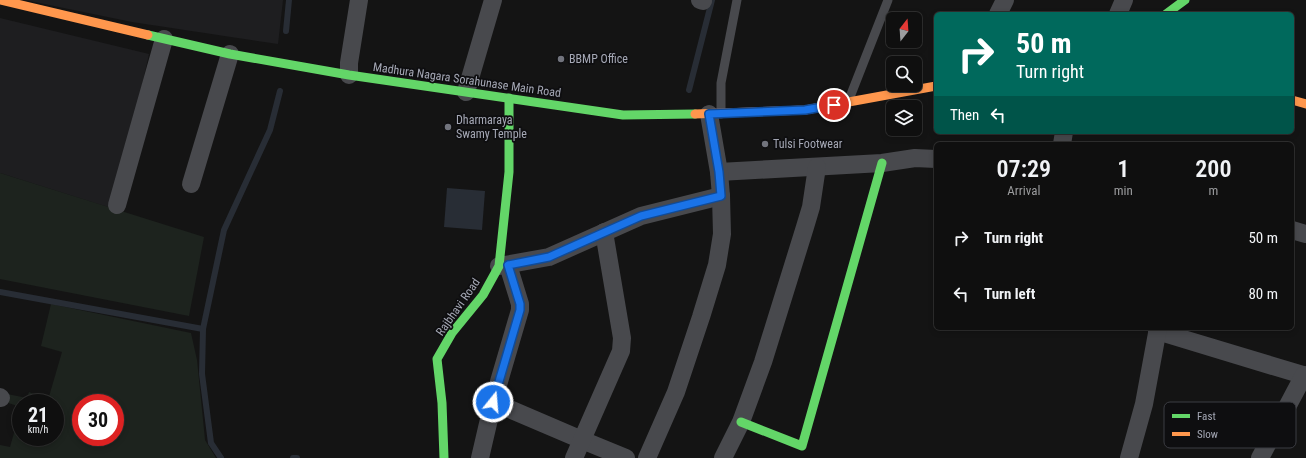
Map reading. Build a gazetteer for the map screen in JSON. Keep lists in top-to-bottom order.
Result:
{
  "streets": {
    "street": ["Madhura Nagara Sorahunase Main Road", "Rajbhavi Road"]
  },
  "crossings": [
    ["Madhura Nagara Sorahunase Main Road", "Rajbhavi Road"]
  ],
  "places": ["BBMP Office", "Dharmaraya Swamy Temple", "Tulsi Footwear"],
  "legend": ["Fast", "Slow"],
  "north": "top",
  "page": {
    "turn": ["50 m", "Turn right"],
    "then": "Then",
    "eta": [
      "07:29",
      "Arrival",
      "1",
      "min",
      "200",
      "m"
    ],
    "list": [
      {
        "name": "Turn right",
        "value": "50 m"
      },
      {
        "name": "Turn left",
        "value": "80 m"
      }
    ],
    "speed": "21 km/h",
    "limit": "30"
  }
}
